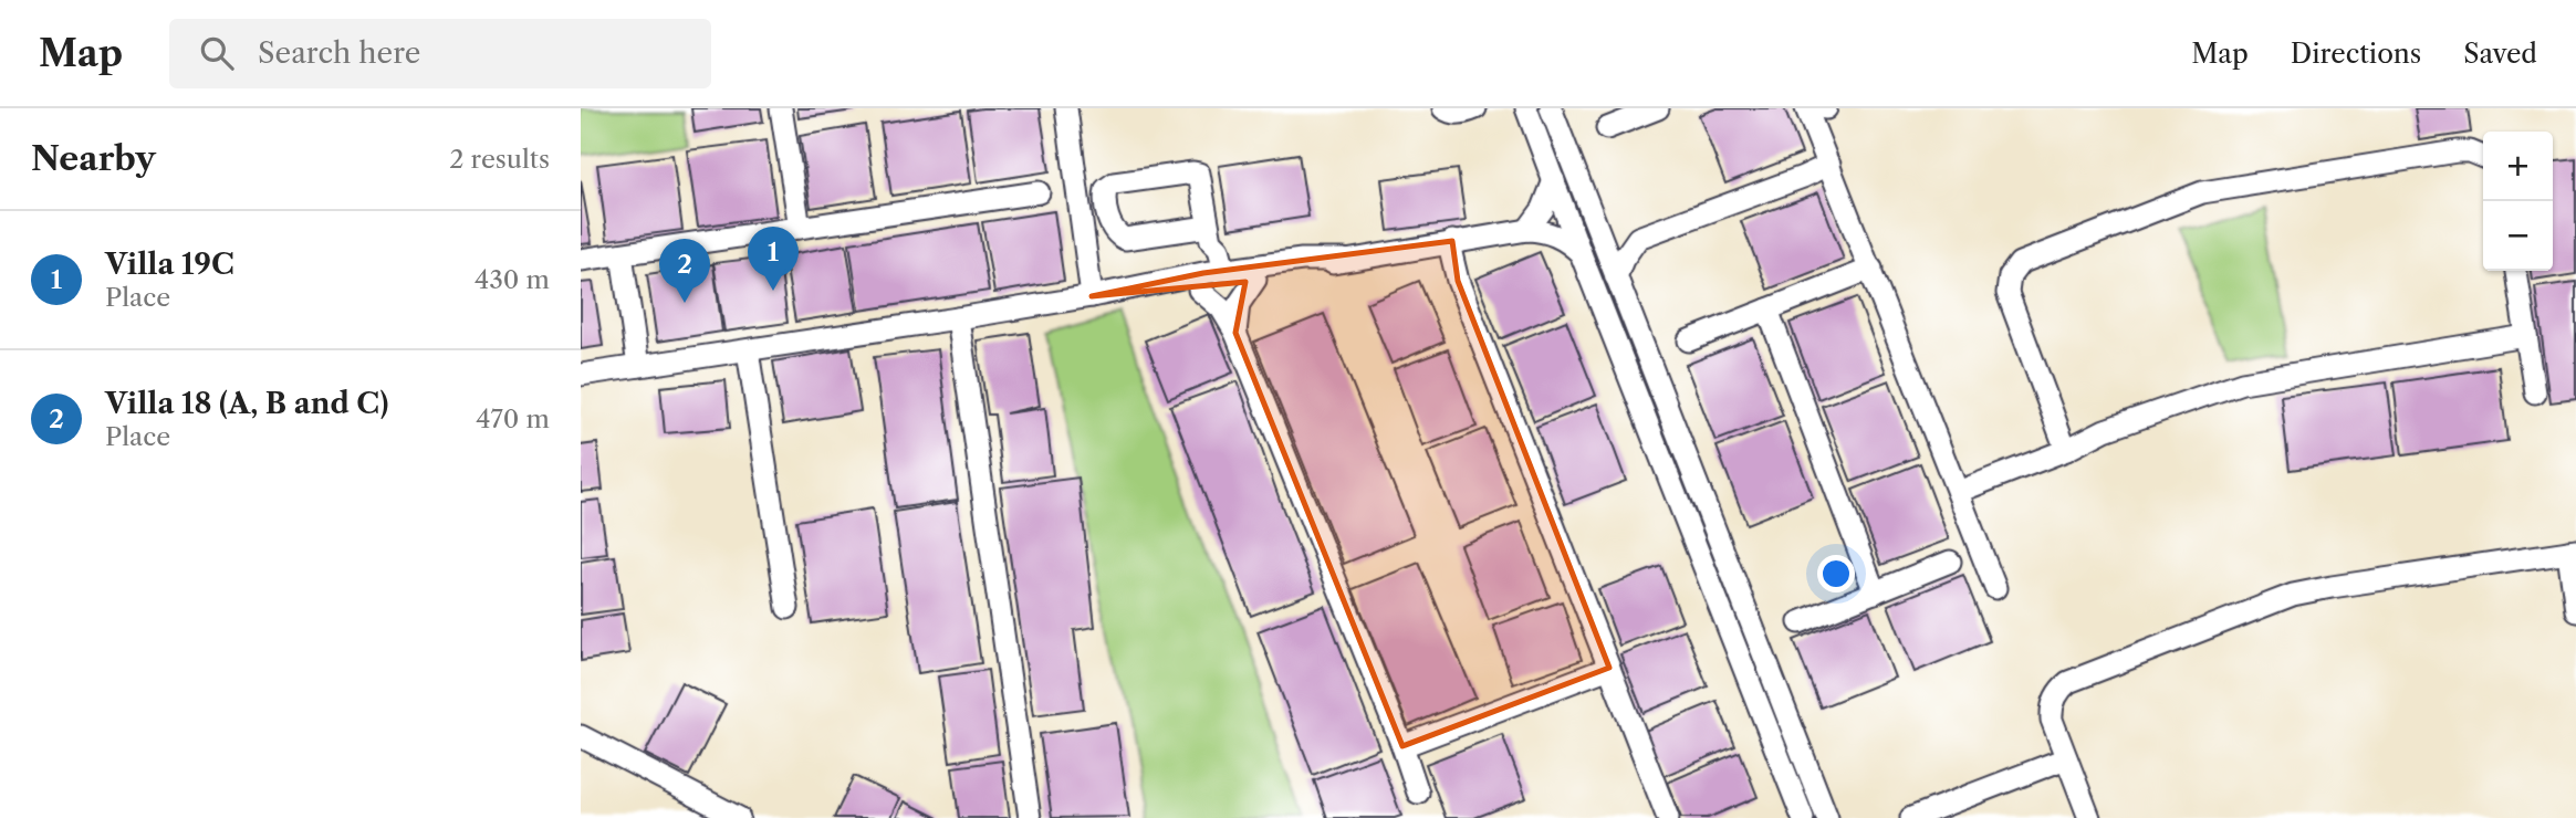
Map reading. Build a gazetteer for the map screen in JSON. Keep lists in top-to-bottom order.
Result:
{
  "page": {
    "header": "Map",
    "search": "Search here",
    "nav": ["Map", "Directions", "Saved"],
    "heading": ["Nearby", "2 results"],
    "map_buttons": ["+", "−"],
    "list": [
      {
        "mark": "1",
        "name": "Villa 19C",
        "note": "Place",
        "value": "430 m"
      },
      {
        "mark": "2",
        "name": "Villa 18 (A, B and C)",
        "note": "Place",
        "value": "470 m"
      }
    ],
    "pins": ["1", "2"]
  }
}
